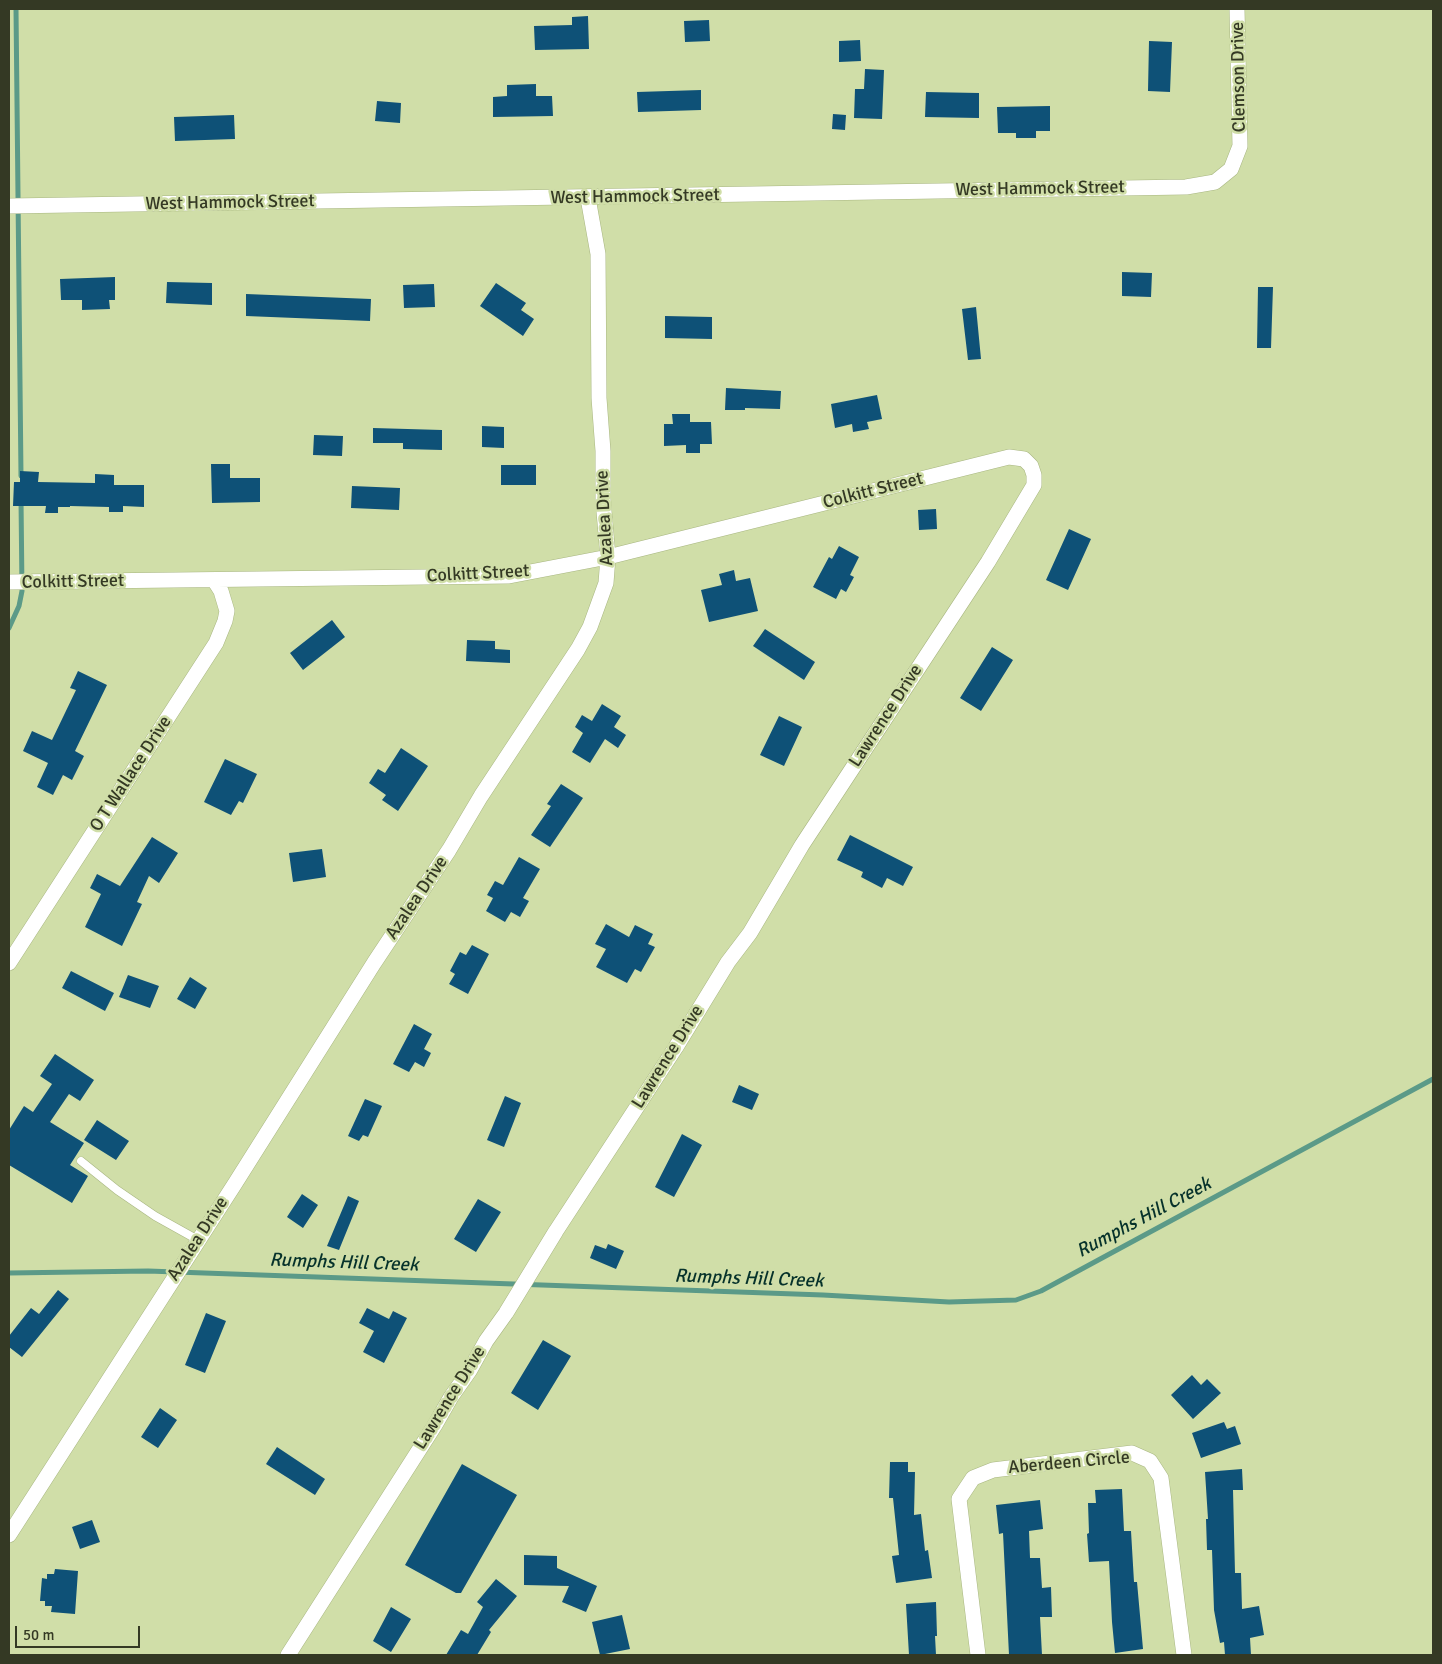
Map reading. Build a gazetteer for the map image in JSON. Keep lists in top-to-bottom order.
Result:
{
  "streets": {
    "street": [
      "Clemson Drive",
      "West Hammock Street",
      "Colkitt Street",
      "Azalea Drive",
      "Lawrence Drive",
      "O T Wallace Drive",
      "Aberdeen Circle"
    ]
  },
  "crossings": [
    ["Clemson Drive", "West Hammock Street"],
    ["West Hammock Street", "Azalea Drive"],
    ["Colkitt Street", "Azalea Drive"],
    ["Colkitt Street", "Lawrence Drive"],
    ["Colkitt Street", "O T Wallace Drive"]
  ],
  "water": ["Rumphs Hill Creek"],
  "scale_bar": "50 m"
}
